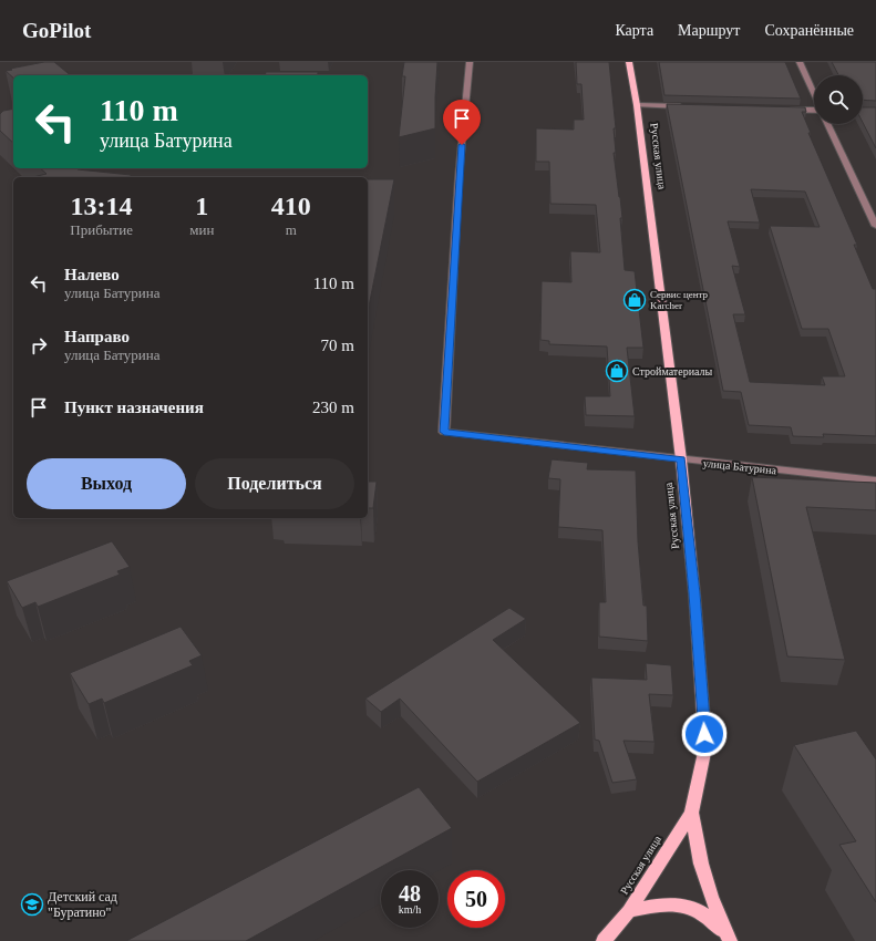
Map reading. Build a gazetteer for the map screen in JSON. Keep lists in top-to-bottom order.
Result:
{
  "streets": {
    "main road": ["Русская улица"],
    "street": ["улица Батурина"]
  },
  "crossings": [
    ["Русская улица", "улица Батурина"]
  ],
  "places": {
    "shop": ["Сервис центр Karcher", "Стройматериалы"],
    "school or university": ["Детский сад \"Буратино\""]
  },
  "page": {
    "header": "GoPilot",
    "nav": ["Карта", "Маршрут", "Сохранённые"],
    "turn": ["110 m", "улица Батурина"],
    "eta": [
      "13:14",
      "Прибытие",
      "1",
      "мин",
      "410",
      "m"
    ],
    "list": [
      {
        "name": "Налево",
        "note": "улица Батурина",
        "value": "110 m"
      },
      {
        "name": "Направо",
        "note": "улица Батурина",
        "value": "70 m"
      },
      {
        "name": "Пункт назначения",
        "value": "230 m"
      }
    ],
    "buttons": ["Выход", "Поделиться"],
    "speed": "48 km/h",
    "limit": "50"
  }
}
